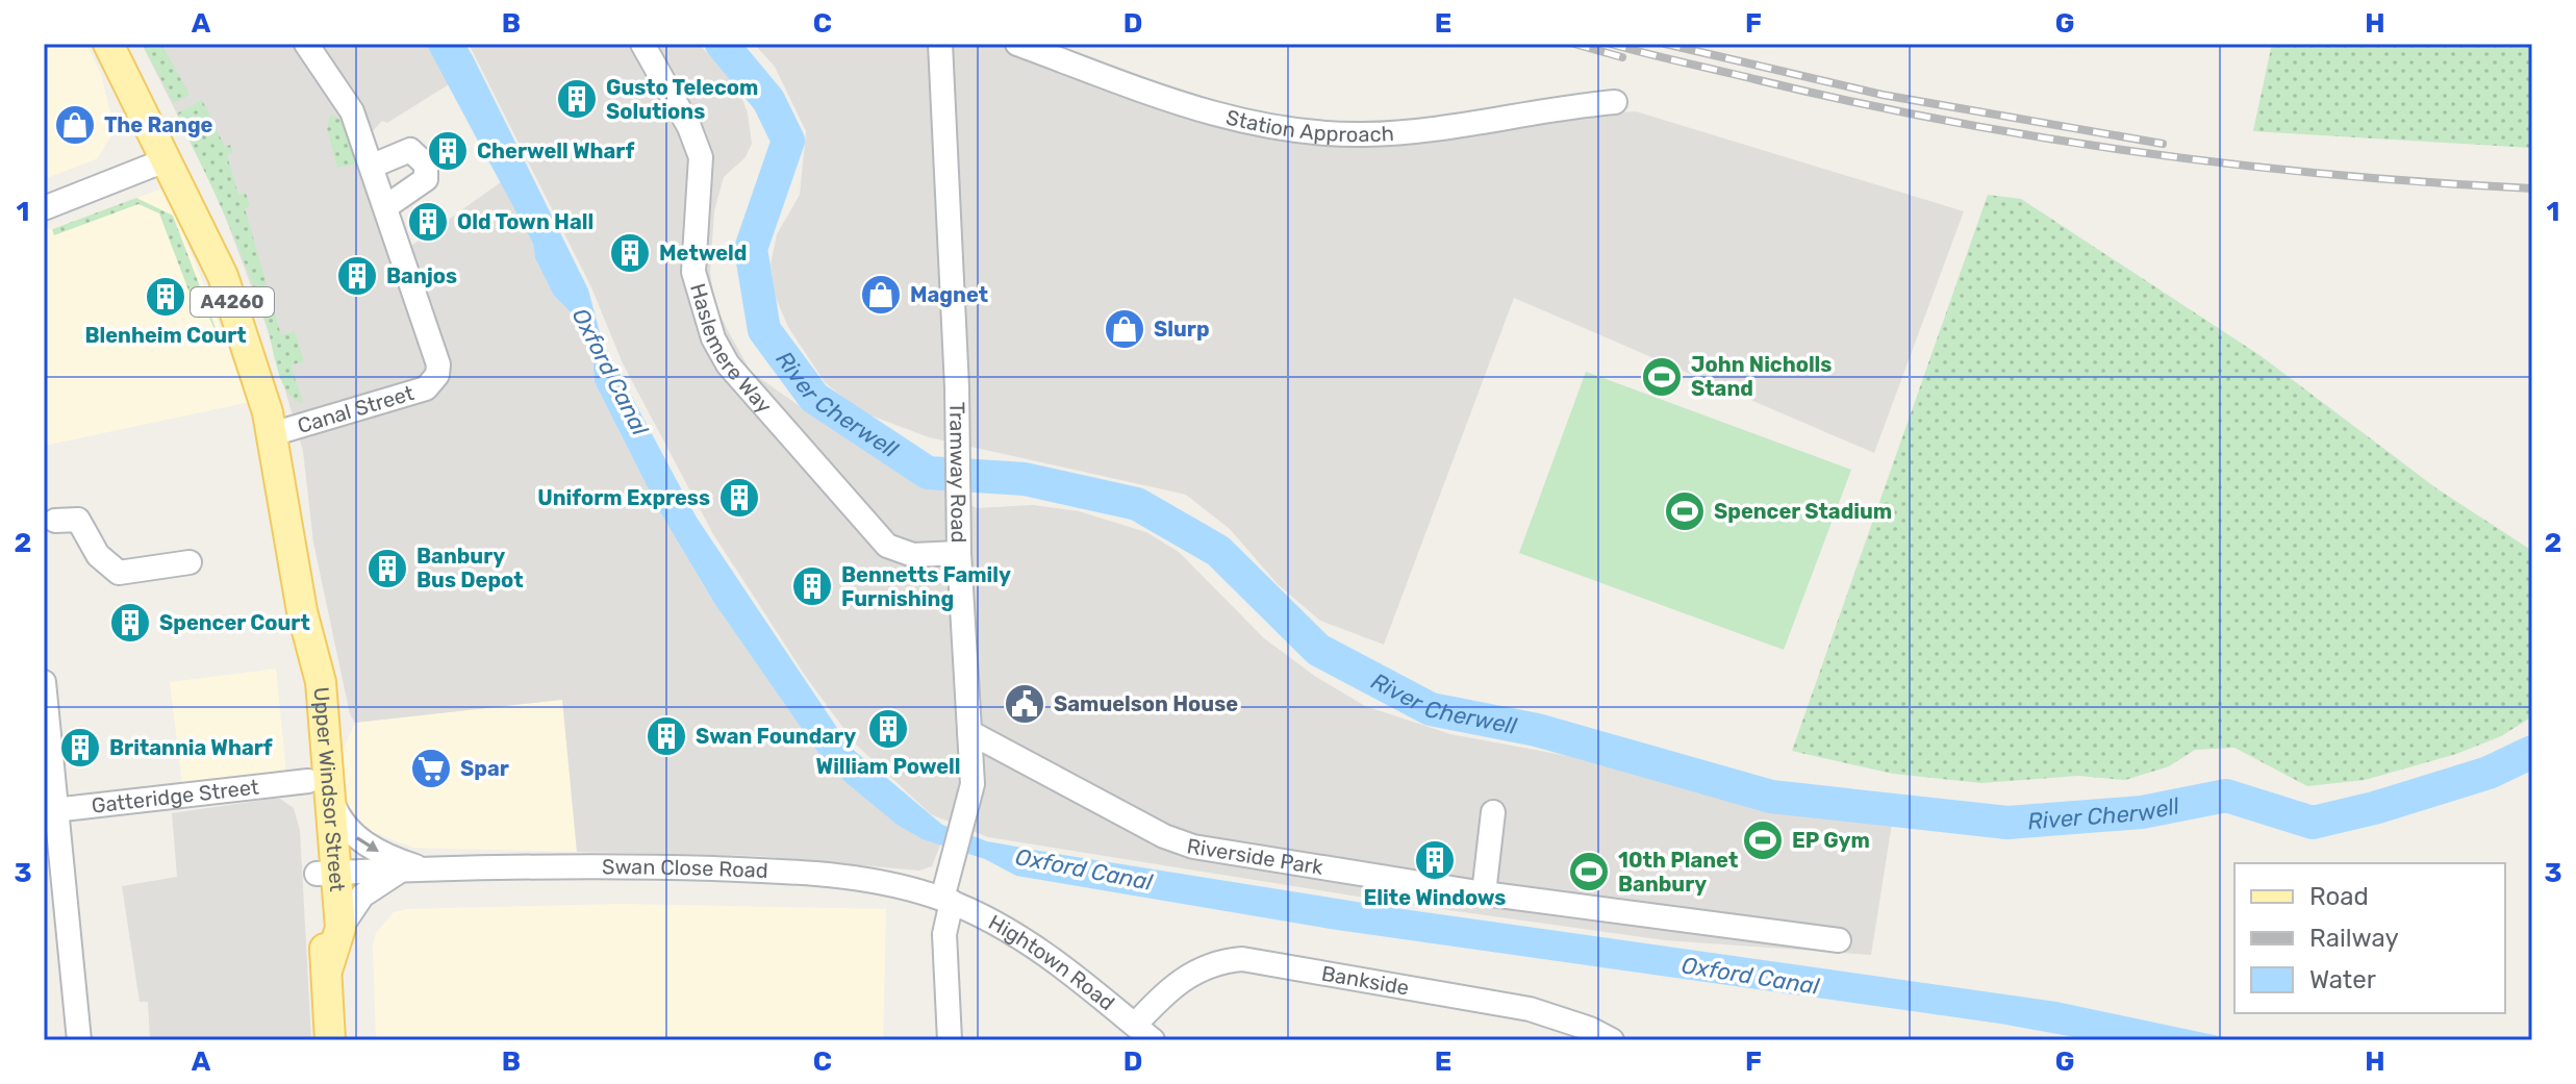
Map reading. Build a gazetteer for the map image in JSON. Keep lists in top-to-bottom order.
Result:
{
  "streets": {
    "main road": ["A4260", "Upper Windsor Street"],
    "street": [
      "Station Approach",
      "Haslemere Way",
      "Canal Street",
      "Tramway Road",
      "Gatteridge Street",
      "Riverside Park",
      "Swan Close Road",
      "Hightown Road",
      "Bankside"
    ]
  },
  "crossings": [
    ["A4260", "Canal Street"],
    ["A4260", "Upper Windsor Street"],
    ["Haslemere Way", "Tramway Road"],
    ["Canal Street", "Upper Windsor Street"],
    ["Tramway Road", "Riverside Park"],
    ["Tramway Road", "Swan Close Road"],
    ["Tramway Road", "Hightown Road"],
    ["Upper Windsor Street", "Gatteridge Street"],
    ["Upper Windsor Street", "Swan Close Road"],
    ["Gatteridge Street", "Swan Close Road"],
    ["Swan Close Road", "Hightown Road"],
    ["Hightown Road", "Bankside"]
  ],
  "water": ["Oxford Canal", "River Cherwell"],
  "places": {
    "building": [
      "Gusto Telecom Solutions",
      "Cherwell Wharf",
      "Old Town Hall",
      "Metweld",
      "Banjos",
      "Blenheim Court",
      "Uniform Express",
      "Banbury Bus Depot",
      "Bennetts Family Furnishing",
      "Spencer Court",
      "William Powell",
      "Swan Foundary",
      "Britannia Wharf",
      "Elite Windows"
    ],
    "shop": ["The Range", "Magnet", "Slurp"],
    "sports": [
      "John Nicholls Stand",
      "Spencer Stadium",
      "EP Gym",
      "10th Planet Banbury"
    ],
    "public building": ["Samuelson House"],
    "supermarket": ["Spar"]
  },
  "legend": ["Road", "Railway", "Water"],
  "grid": {
    "columns": [
      "A",
      "B",
      "C",
      "D",
      "E",
      "F",
      "G",
      "H"
    ],
    "rows": ["1", "2", "3"]
  }
}
